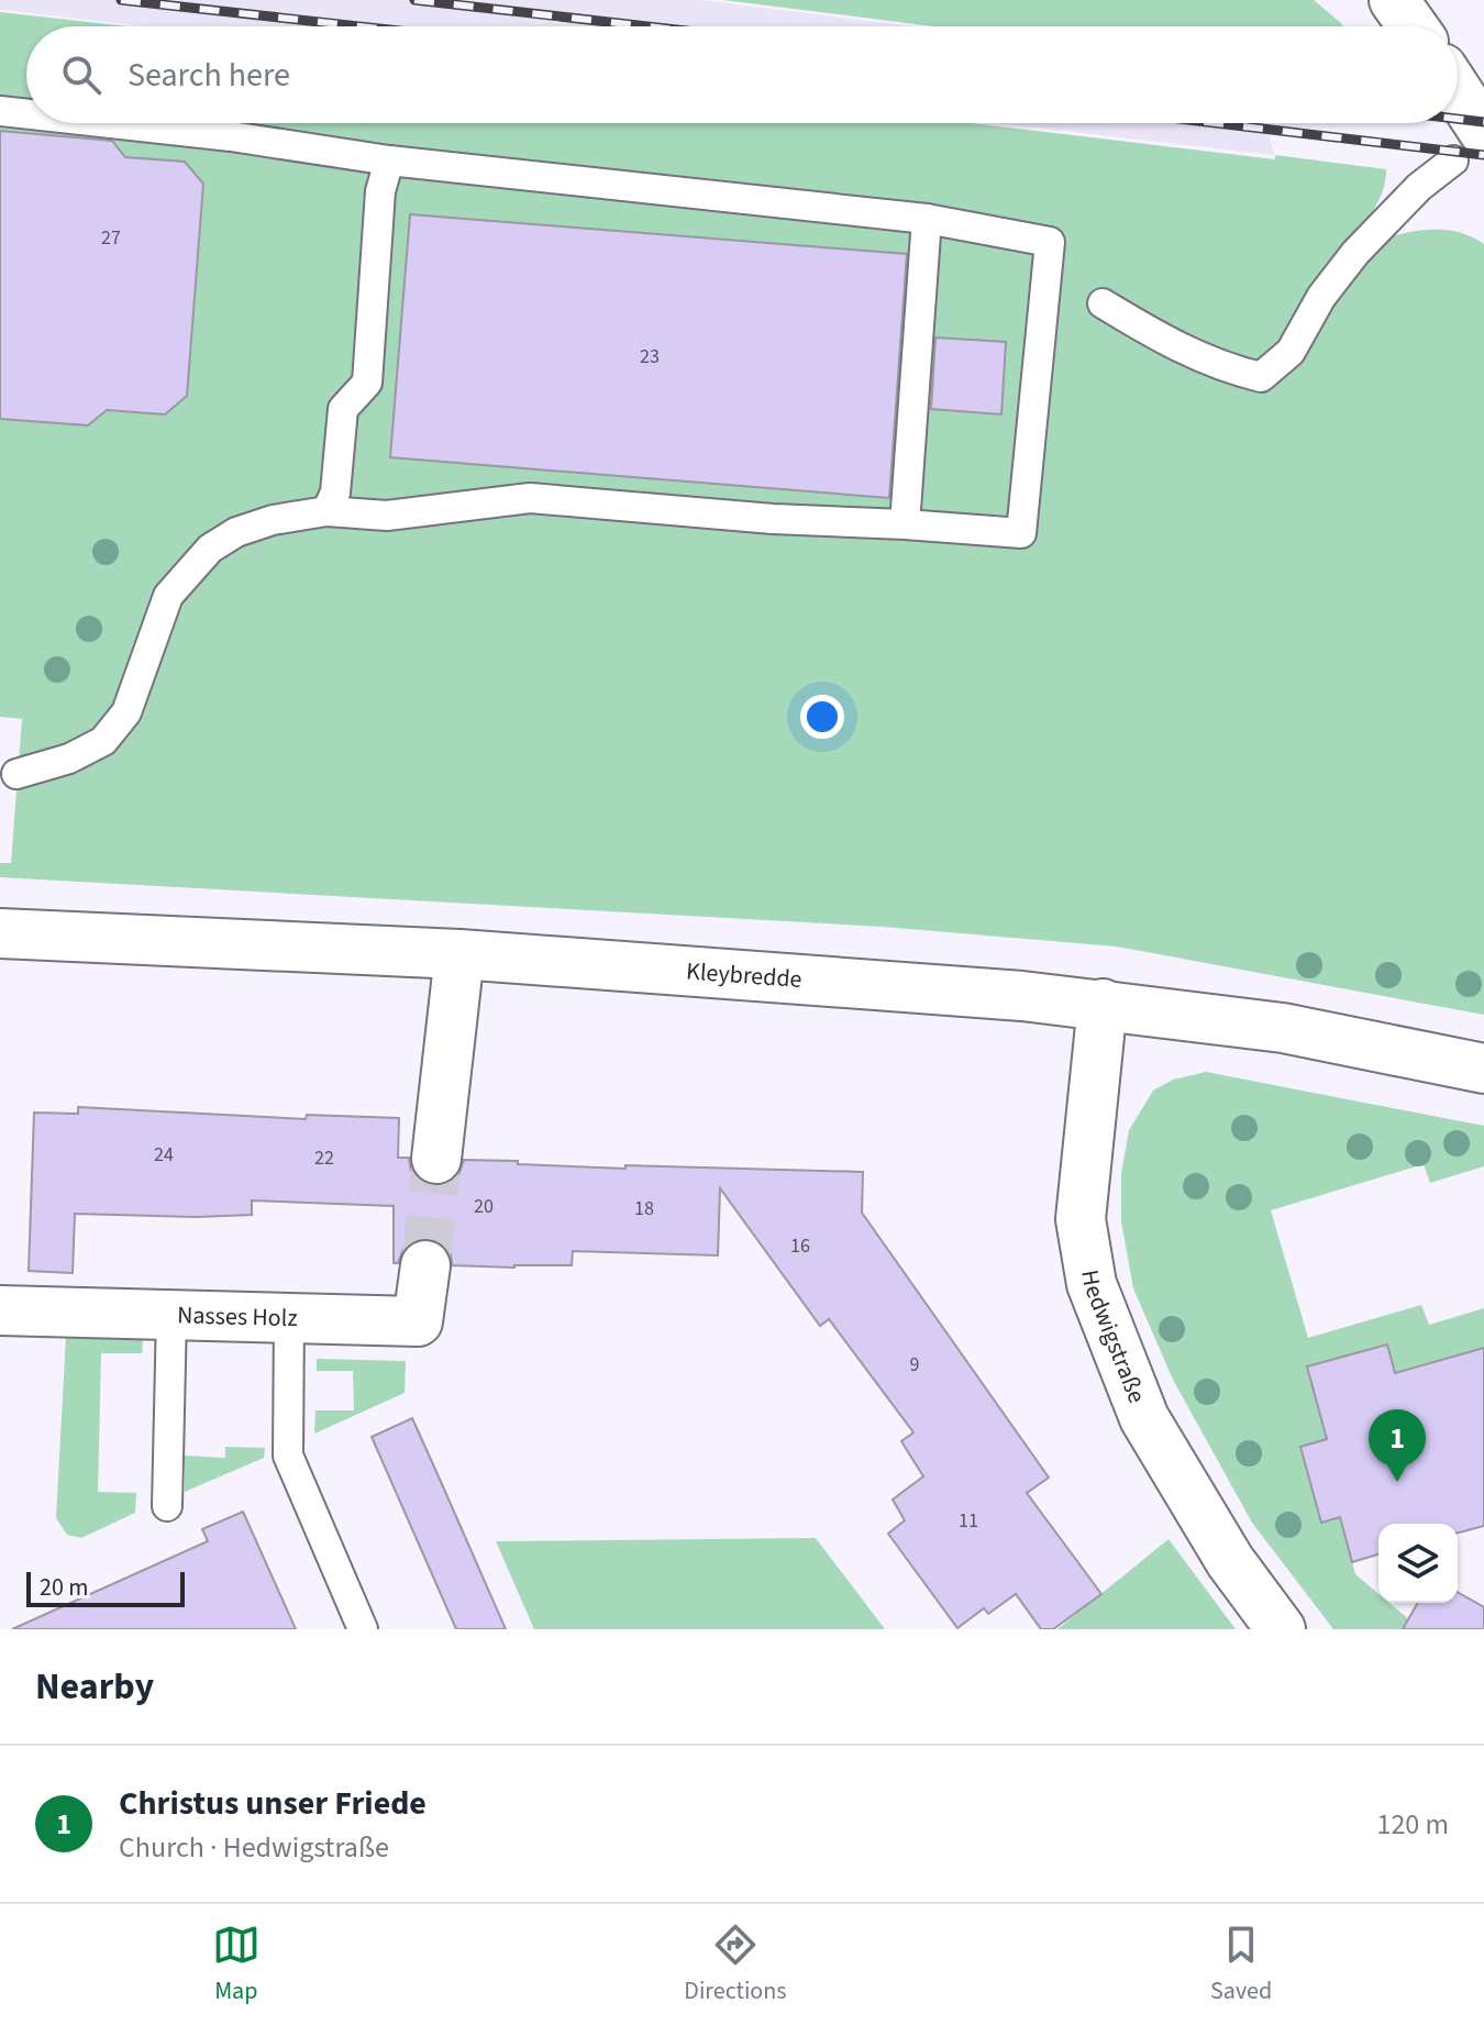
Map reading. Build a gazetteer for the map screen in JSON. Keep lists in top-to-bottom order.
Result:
{
  "streets": {
    "street": ["Kleybredde", "Nasses Holz", "Hedwigstraße"]
  },
  "crossings": [
    ["Kleybredde", "Hedwigstraße"]
  ],
  "house_numbers": [
    "27",
    "23",
    "24",
    "22",
    "20",
    "18",
    "16",
    "9",
    "11"
  ],
  "scale_bar": "20 m",
  "page": {
    "search": "Search here",
    "pins": "1",
    "scale": "20 m",
    "heading": "Nearby",
    "list": [
      {
        "mark": "1",
        "name": "Christus unser Friede",
        "note": "Church · Hedwigstraße",
        "value": "120 m"
      }
    ],
    "nav": ["Map", "Directions", "Saved"]
  }
}
